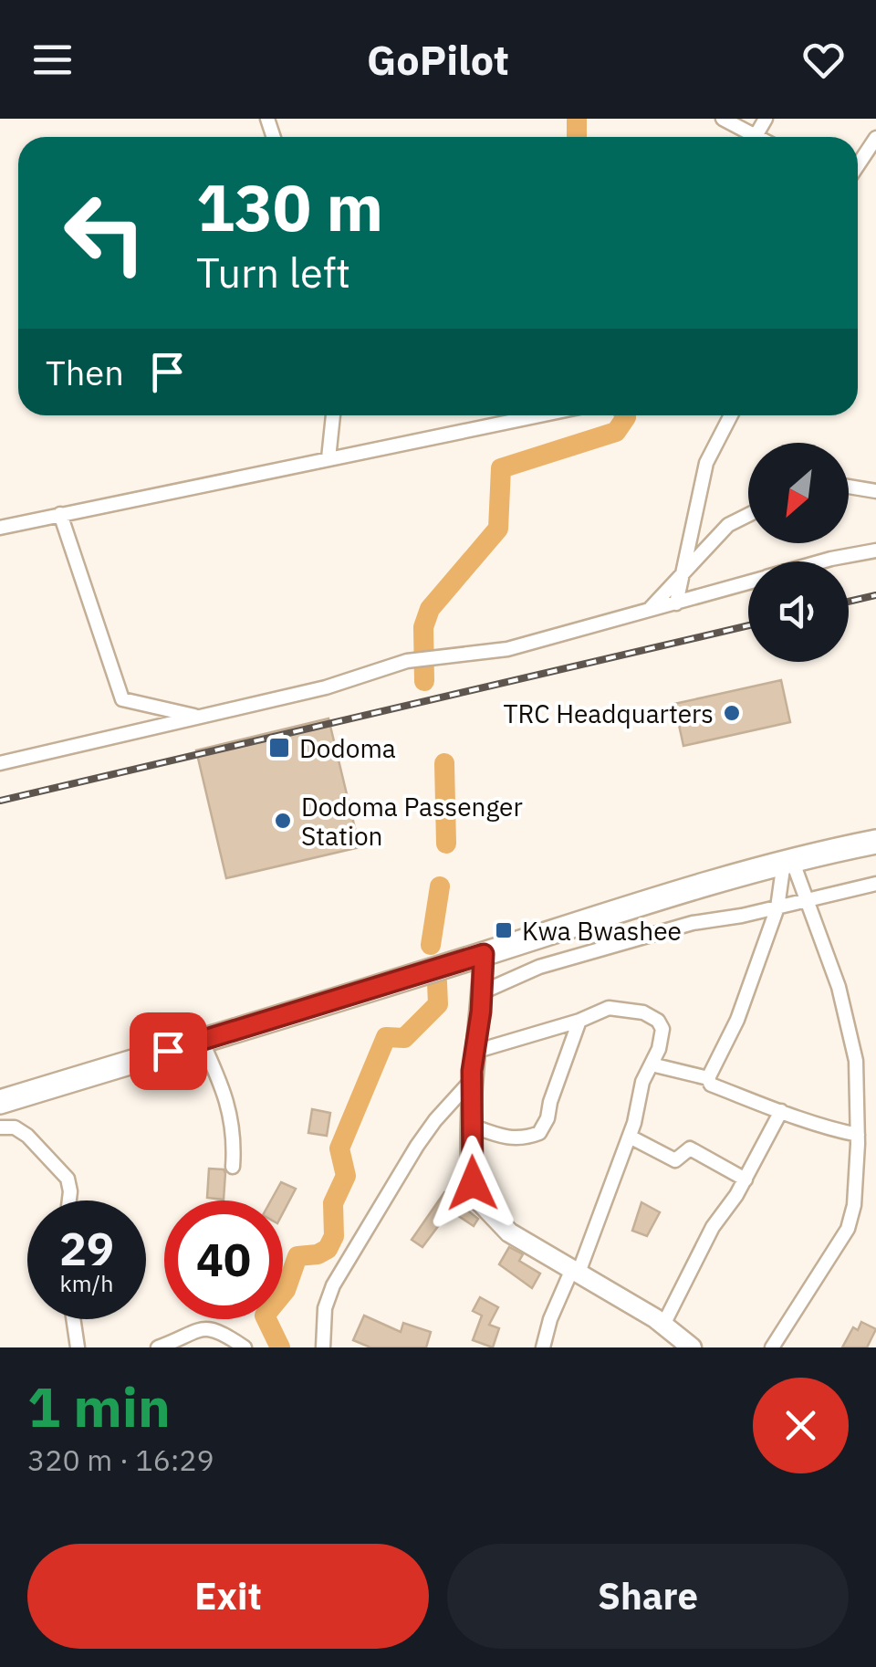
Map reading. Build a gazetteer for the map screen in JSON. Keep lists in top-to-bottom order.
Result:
{
  "places": {
    "other": ["TRC Headquarters", "Dodoma Passenger Station"],
    "transit": ["Dodoma", "Kwa Bwashee"]
  },
  "north": "bottom left",
  "page": {
    "header": "GoPilot",
    "turn": ["130 m", "Turn left"],
    "then": "Then",
    "speed": "29 km/h",
    "limit": "40",
    "heading": ["1 min", "320 m · 16:29"],
    "buttons": ["Exit", "Share"]
  }
}
